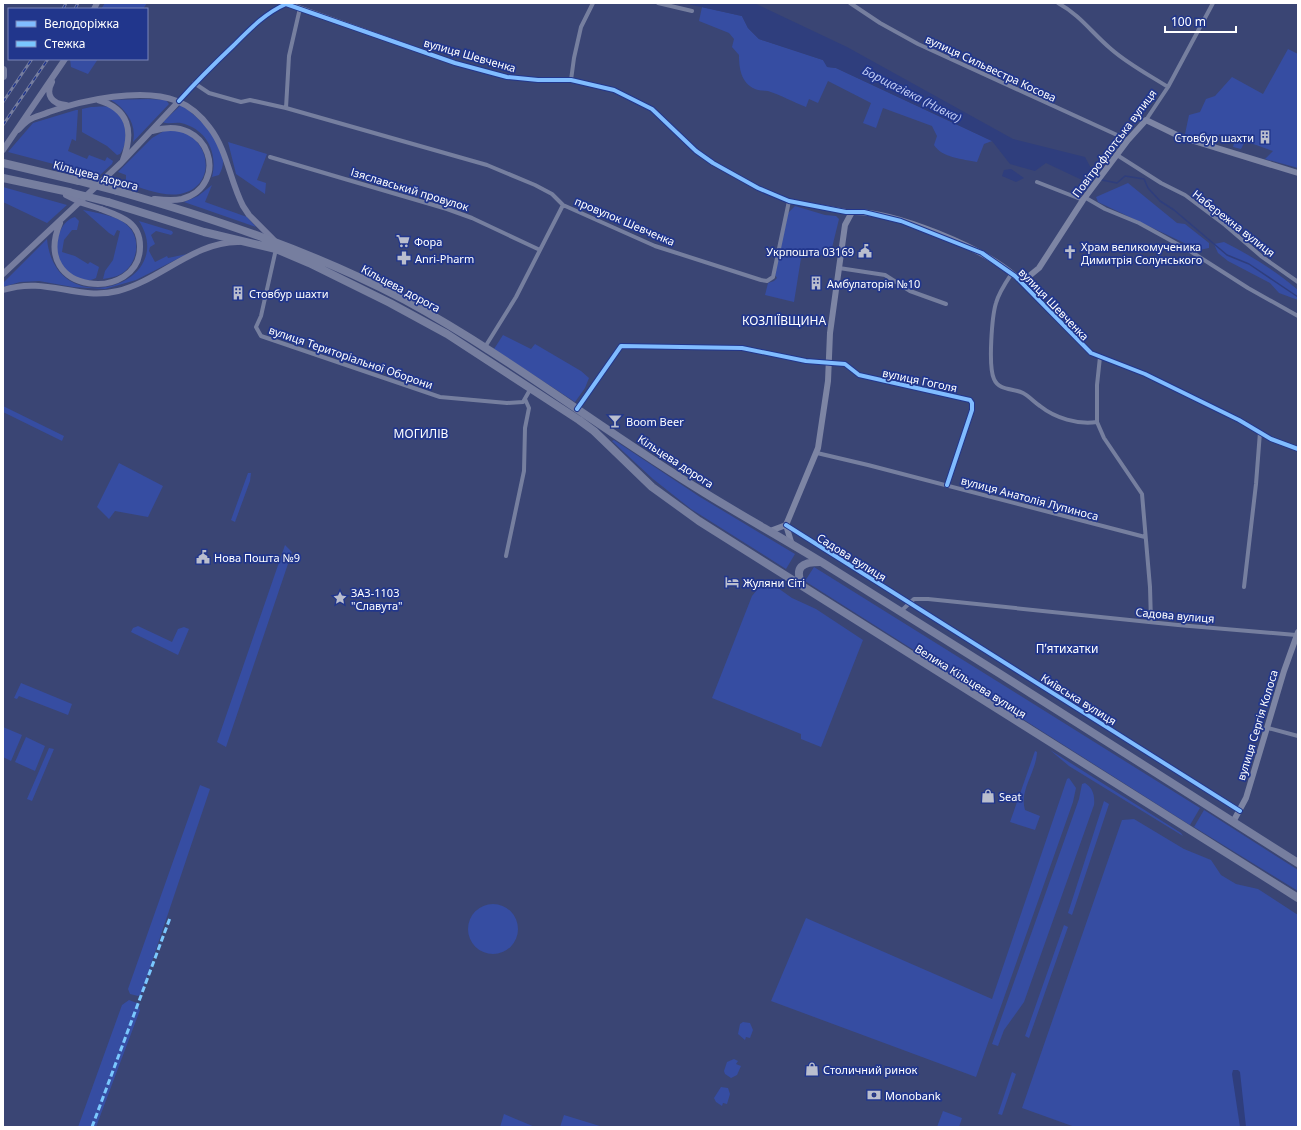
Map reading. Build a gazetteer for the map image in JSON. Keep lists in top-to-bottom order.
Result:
{
  "streets": {
    "highway": ["Кільцева дорога", "Велика Кільцева вулиця"],
    "main road": ["вулиця Шевченка"],
    "street": [
      "вулиця Сильвестра Косова",
      "Повітрофлотська вулиця",
      "Ізяславський провулок",
      "провулок Шевченка",
      "Набережна вулиця",
      "вулиця Територіальної Оборони",
      "вулиця Гоголя",
      "вулиця Анатолія Лупиноса",
      "Садова вулиця",
      "Київська вулиця",
      "вулиця Сергія Колоса"
    ]
  },
  "crossings": [
    ["вулиця Шевченка", "Повітрофлотська вулиця"],
    ["вулиця Шевченка", "провулок Шевченка"],
    ["вулиця Сильвестра Косова", "Повітрофлотська вулиця"],
    ["Повітрофлотська вулиця", "Набережна вулиця"],
    ["Кільцева дорога", "вулиця Територіальної Оборони"],
    ["Кільцева дорога", "Велика Кільцева вулиця"],
    ["Кільцева дорога", "вулиця Сергія Колоса"],
    ["вулиця Гоголя", "вулиця Анатолія Лупиноса"],
    ["Садова вулиця", "Київська вулиця"],
    ["Садова вулиця", "вулиця Сергія Колоса"],
    ["Київська вулиця", "вулиця Сергія Колоса"]
  ],
  "districts": ["КОЗЛІЇВЩИНА", "МОГИЛІВ", "Пʼятихатки"],
  "water": ["Борщагівка (Нивка)"],
  "places": {
    "building": ["Cтовбур шахти", "Амбулаторія №10", "Стовбур шахти"],
    "supermarket": ["Фора"],
    "public building": ["Укрпошта 03169", "Нова Пошта №9"],
    "church": ["Храм великомученика Димитрія Солунського"],
    "pharmacy": ["Anri-Pharm"],
    "bar": ["Boom Beer"],
    "hotel": ["Жуляни Сіті"],
    "place": ["ЗАЗ-1103 \"Славута\""],
    "shop": ["Seat", "Столичний ринок"],
    "bank": ["Monobank"]
  },
  "legend": ["Велодоріжка", "Стежка"],
  "scale_bar": "100 m"
}
